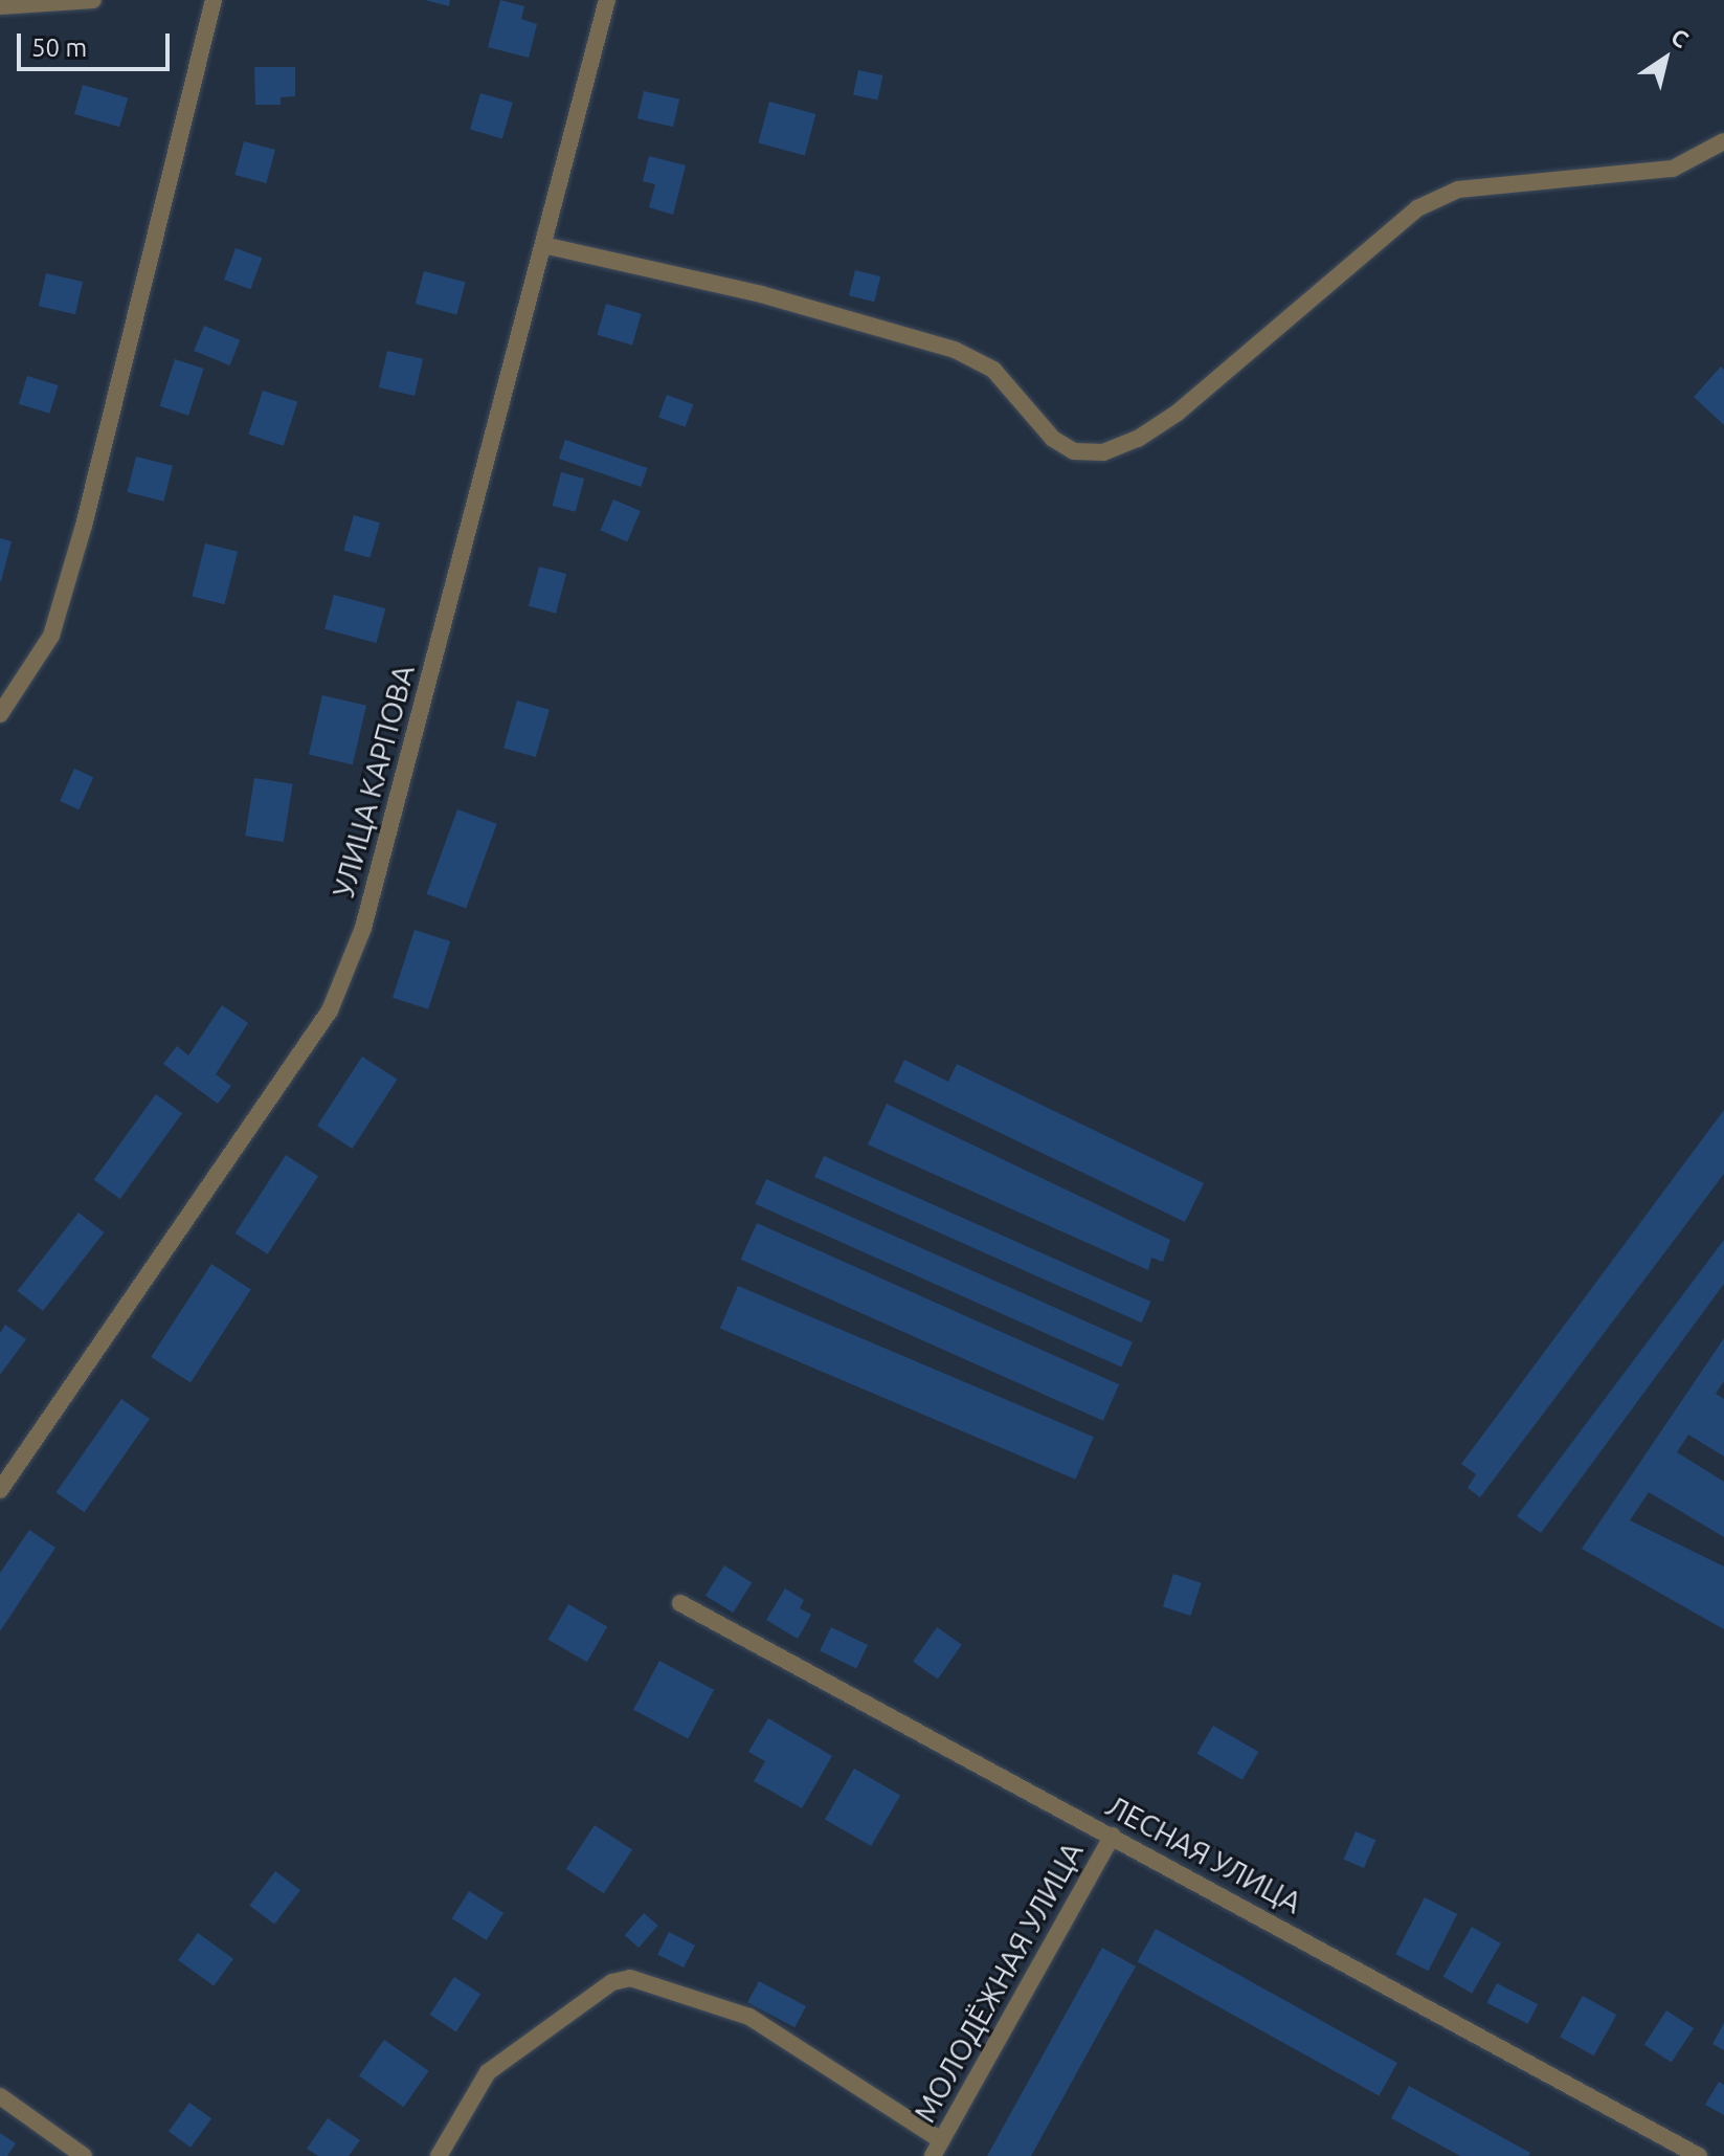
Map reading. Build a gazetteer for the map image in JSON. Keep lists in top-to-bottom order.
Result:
{
  "streets": {
    "street": ["УЛИЦА КАРПОВА", "ЛЕСНАЯ УЛИЦА", "МОЛОДЁЖНАЯ УЛИЦА"]
  },
  "crossings": [
    ["ЛЕСНАЯ УЛИЦА", "МОЛОДЁЖНАЯ УЛИЦА"]
  ],
  "scale_bar": "50 m",
  "north": "top right"
}
